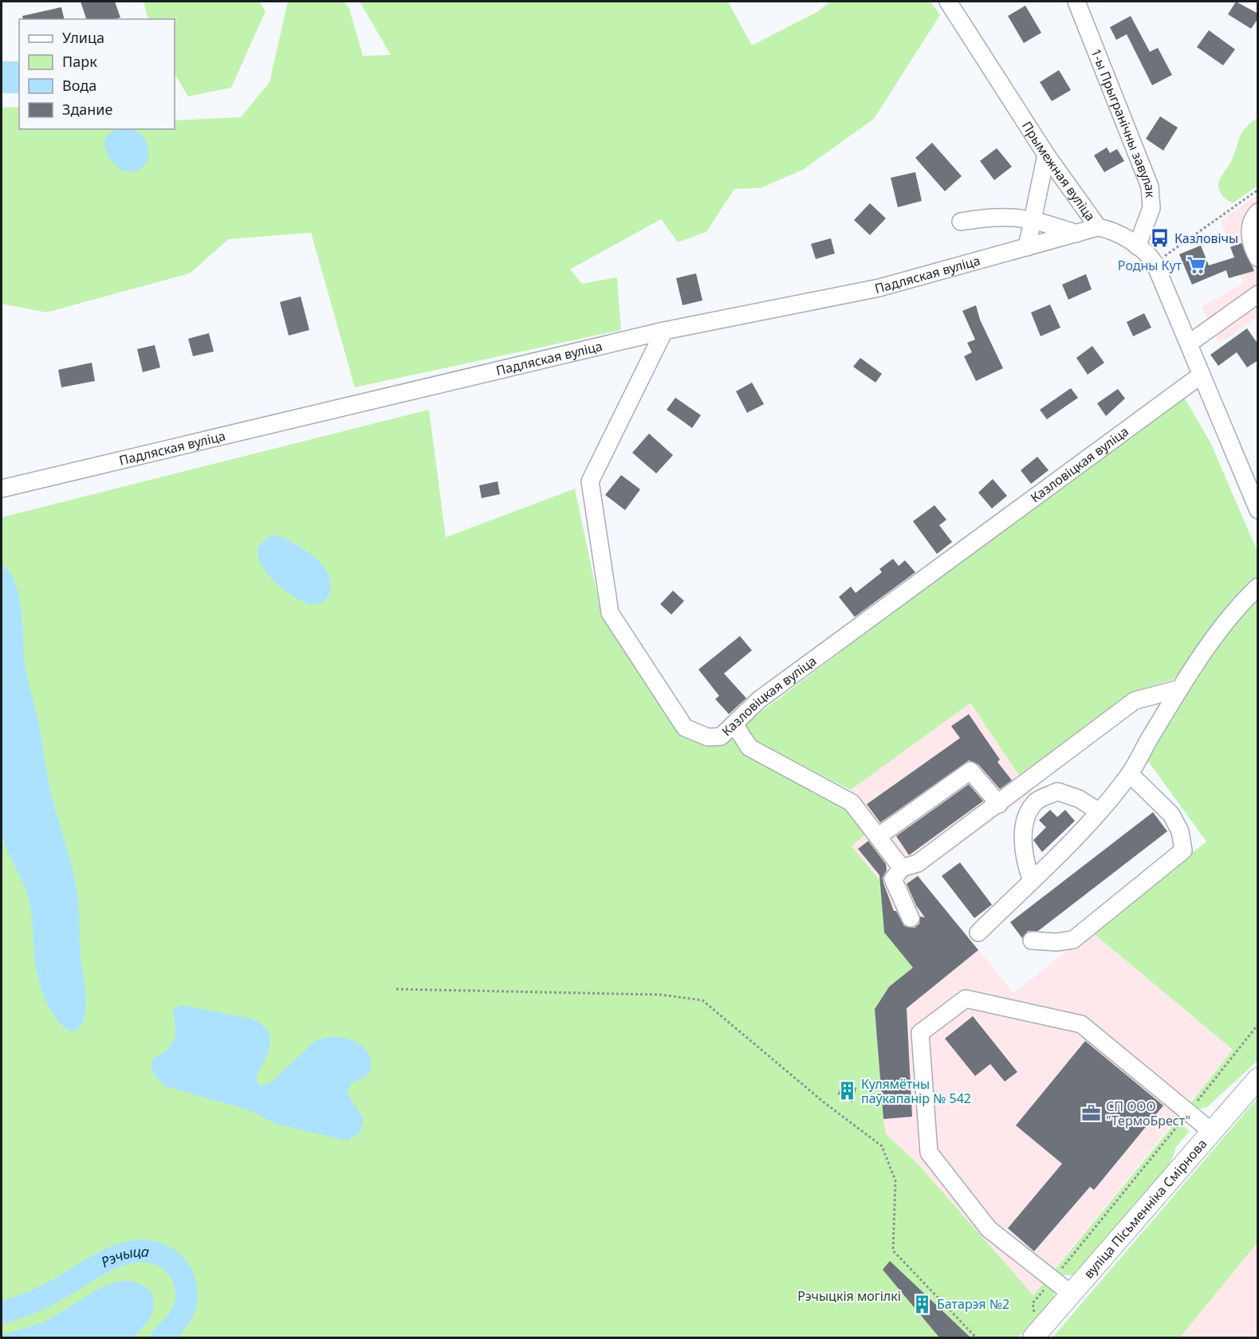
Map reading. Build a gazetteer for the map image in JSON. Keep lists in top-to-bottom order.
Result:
{
  "streets": {
    "main road": ["вуліца Пісьменніка Смірнова"],
    "street": [
      "1-ы Прыгранічны завулак",
      "Прымежная вуліца",
      "Падляская вуліца",
      "Казловіцкая вуліца"
    ]
  },
  "crossings": [
    ["1-ы Прыгранічны завулак", "Прымежная вуліца"],
    ["Прымежная вуліца", "Падляская вуліца"],
    ["Прымежная вуліца", "Казловіцкая вуліца"],
    ["Падляская вуліца", "Казловіцкая вуліца"]
  ],
  "water": ["Рэчыца"],
  "parks": ["Рэчыцкія могілкі"],
  "places": {
    "bus stop": ["Казловічы"],
    "supermarket": ["Родны Кут"],
    "building": ["Кулямётны паўкапанір № 542", "Батарэя №2"],
    "office": ["СП ООО \"ТермоБрест\""]
  },
  "legend": [
    "Улица",
    "Парк",
    "Вода",
    "Здание"
  ]
}
